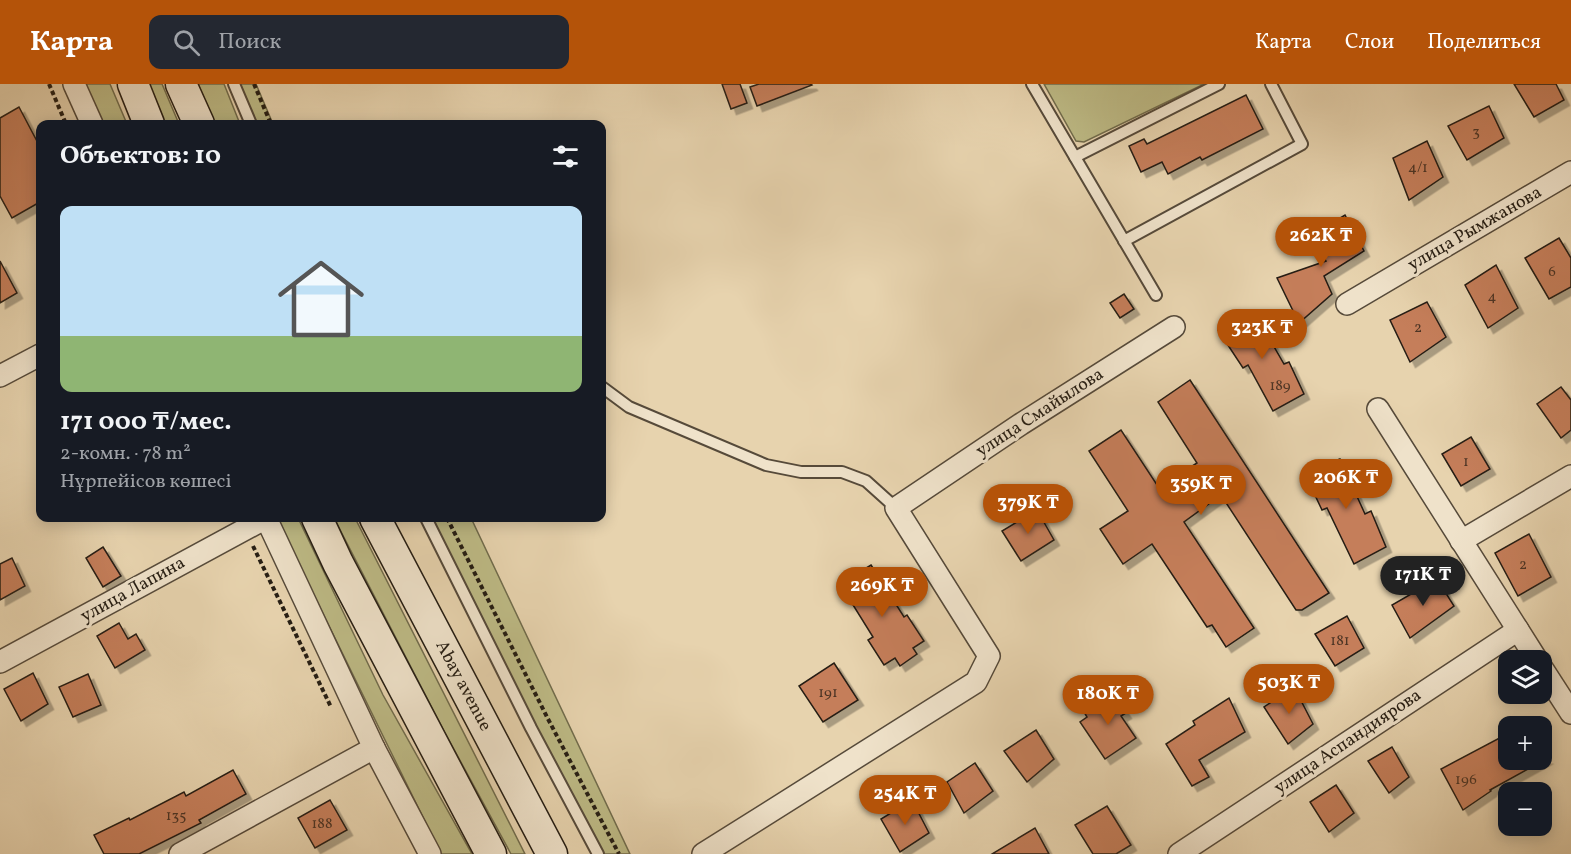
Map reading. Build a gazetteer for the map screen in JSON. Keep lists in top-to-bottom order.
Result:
{
  "streets": {
    "main road": ["Abay avenue"],
    "street": [
      "улица Рымжанова",
      "улица Смайылова",
      "улица Лапина",
      "улица Аспандиярова"
    ]
  },
  "house_numbers": [
    "3",
    "4/1",
    "6",
    "4",
    "2",
    "189",
    "1",
    "2",
    "181",
    "191",
    "196",
    "135",
    "188"
  ],
  "page": {
    "header": "Карта",
    "search": "Поиск",
    "nav": ["Карта", "Слои", "Поделиться"],
    "heading": "Объектов: 10",
    "list": [
      {
        "name": "171 000 ₸/мес.",
        "note": "2-комн. · 78 m² · Нұрпейісов көшесі"
      }
    ],
    "price": [
      "262K ₸",
      "323K ₸",
      "206K ₸",
      "359K ₸",
      "379K ₸",
      "171K ₸",
      "269K ₸",
      "503K ₸",
      "180K ₸",
      "254K ₸"
    ],
    "map_buttons": ["+", "−"]
  }
}
